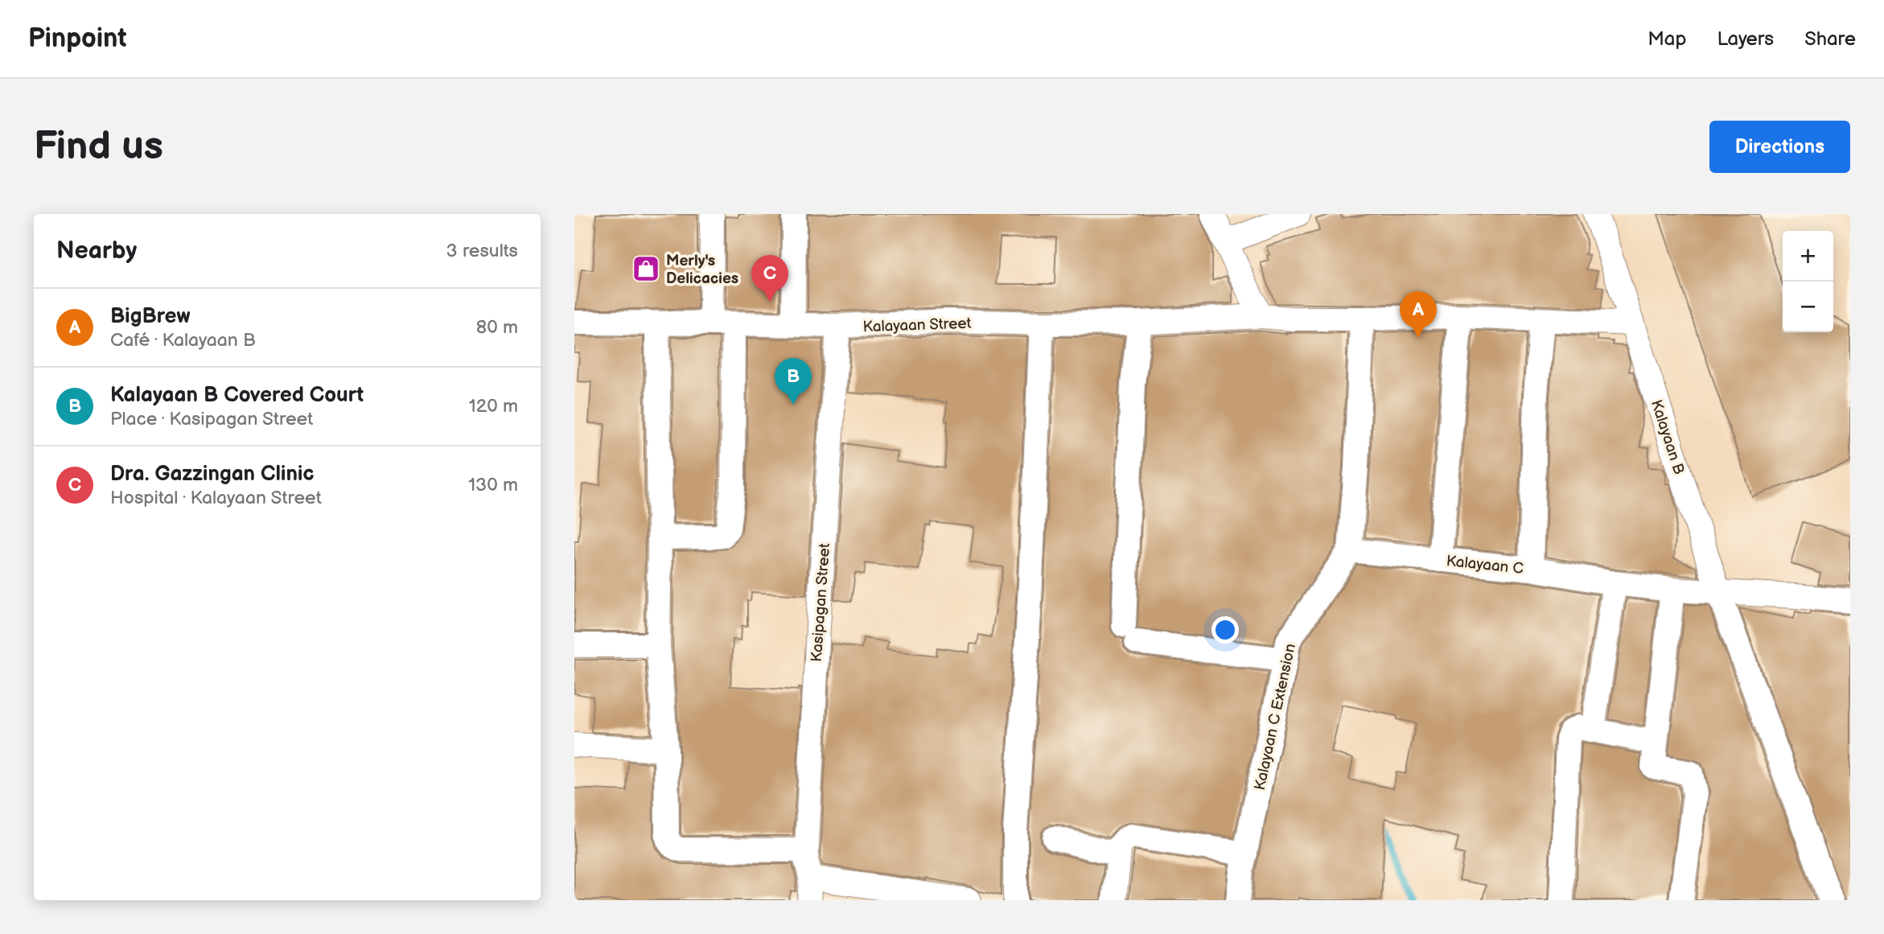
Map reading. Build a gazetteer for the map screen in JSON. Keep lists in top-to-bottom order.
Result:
{
  "streets": {
    "street": [
      "Kalayaan Street",
      "Kalayaan B",
      "Kalayaan C",
      "Kasipagan Street",
      "Kalayaan C Extension"
    ]
  },
  "crossings": [
    ["Kalayaan Street", "Kasipagan Street"],
    ["Kalayaan B", "Kalayaan C"],
    ["Kalayaan C", "Kalayaan C Extension"]
  ],
  "places": {
    "shop": ["Merly's Delicacies"]
  },
  "page": {
    "header": "Pinpoint",
    "nav": ["Map", "Layers", "Share"],
    "buttons": "Directions",
    "title": "Find us",
    "heading": ["Nearby", "3 results"],
    "map_buttons": ["+", "−"],
    "pins": ["C", "A", "B"],
    "list": [
      {
        "mark": "A",
        "name": "BigBrew",
        "note": "Café · Kalayaan B",
        "value": "80 m"
      },
      {
        "mark": "B",
        "name": "Kalayaan B Covered Court",
        "note": "Place · Kasipagan Street",
        "value": "120 m"
      },
      {
        "mark": "C",
        "name": "Dra. Gazzingan Clinic",
        "note": "Hospital · Kalayaan Street",
        "value": "130 m"
      }
    ]
  }
}
